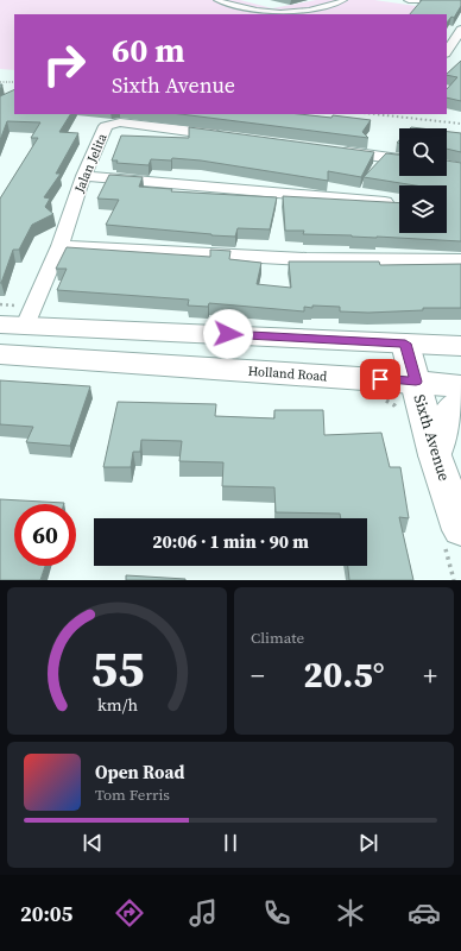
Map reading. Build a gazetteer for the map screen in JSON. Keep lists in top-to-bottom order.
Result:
{
  "streets": {
    "main road": ["Holland Road", "Sixth Avenue"],
    "street": ["Jalan Jelita"]
  },
  "crossings": [
    ["Holland Road", "Sixth Avenue"]
  ],
  "page": {
    "turn": ["60 m", "Sixth Avenue"],
    "limit": "60",
    "trip": "20:06 · 1 min · 90 m",
    "tile": "Climate",
    "heat": ["−", "20.5°", "+"],
    "song": ["Open Road", "Tom Ferris"],
    "tabs": "20:05",
    "gauge": ["55", "km/h"]
  }
}
